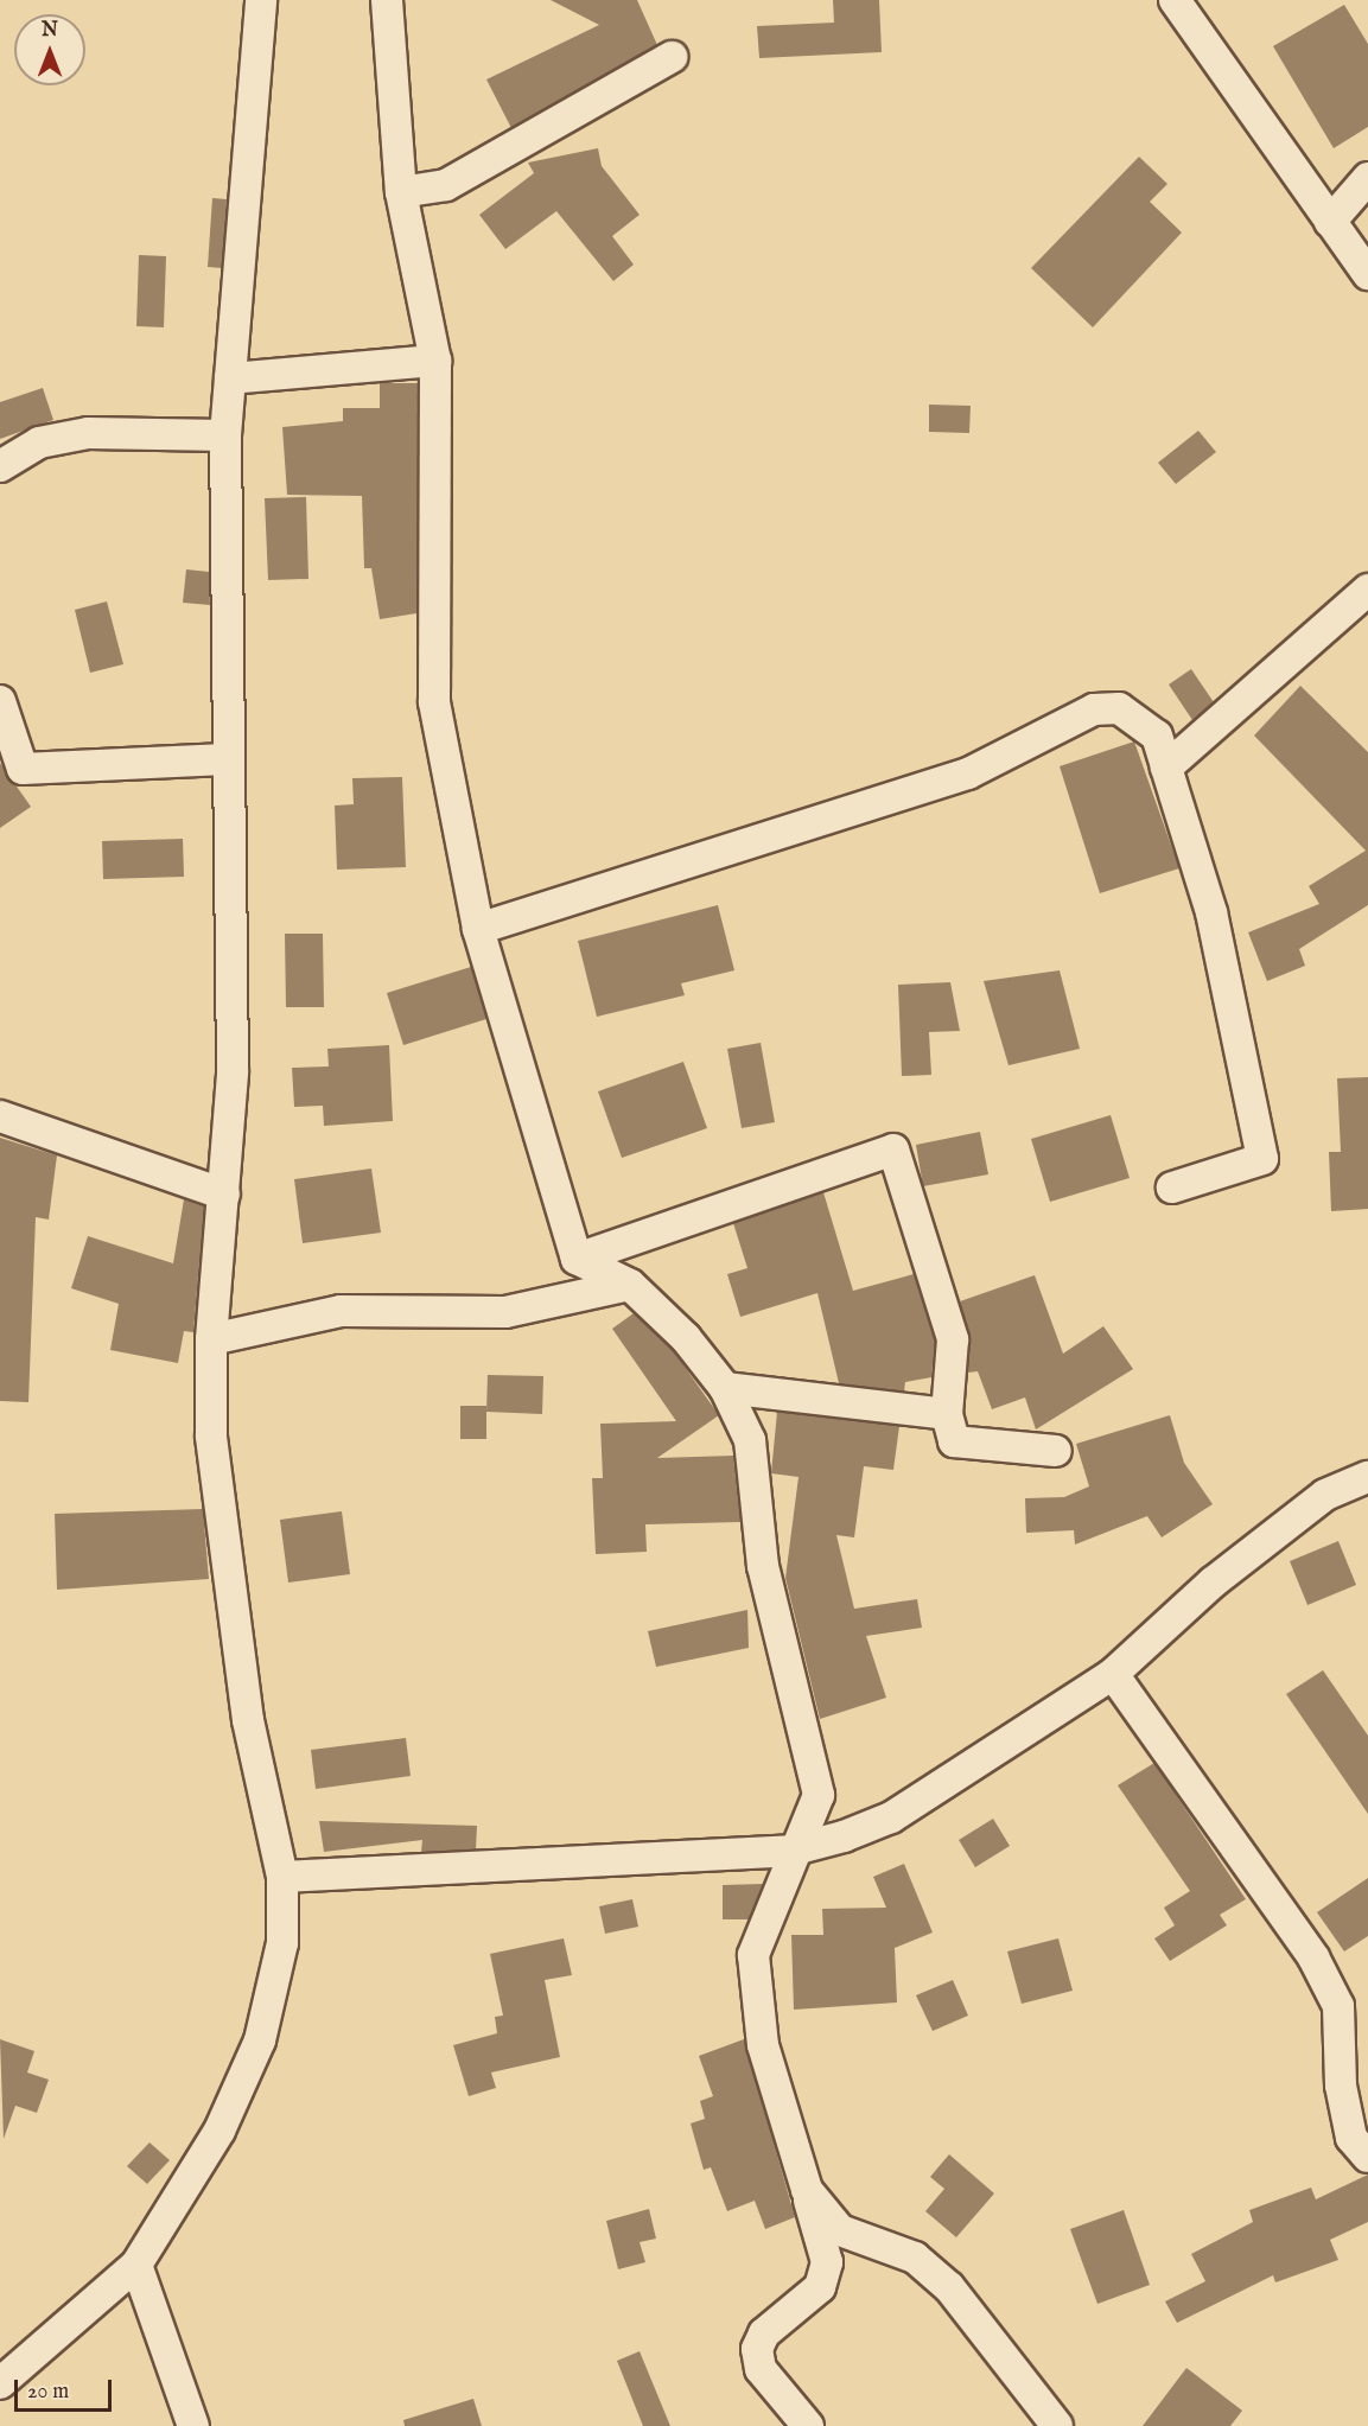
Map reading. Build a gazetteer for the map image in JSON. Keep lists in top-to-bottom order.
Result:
{
  "scale_bar": "20 m",
  "north": "top"
}
